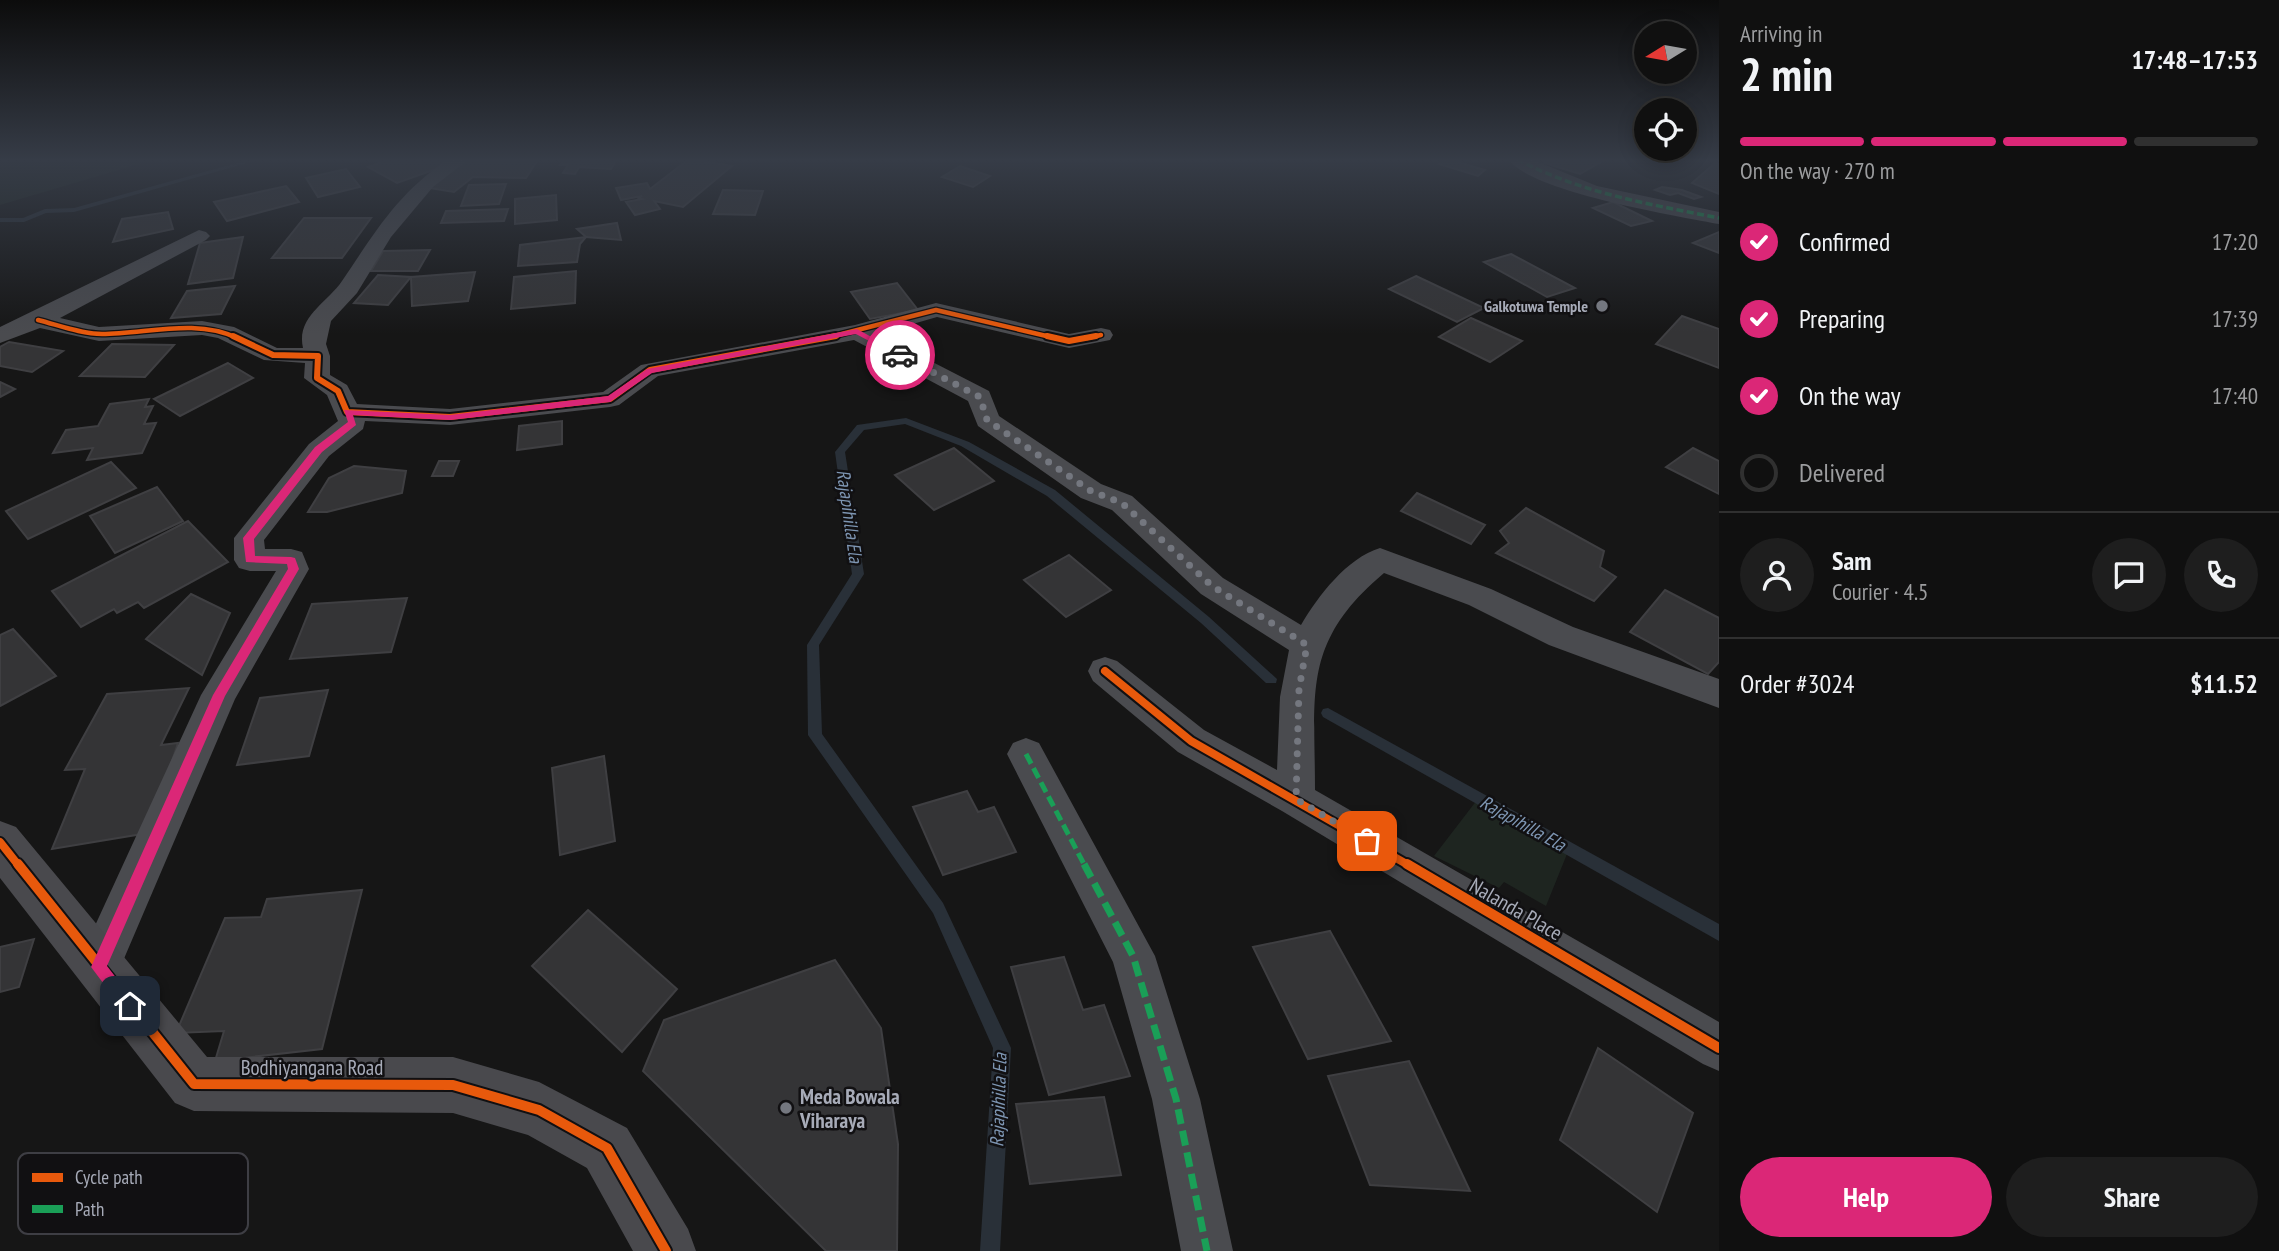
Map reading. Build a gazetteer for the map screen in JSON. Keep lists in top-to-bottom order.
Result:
{
  "streets": {
    "street": ["Nalanda Place", "Bodhiyangana Road"]
  },
  "water": ["Rajapihilla Ela"],
  "places": ["Galkotuwa Temple", "Meda Bowala Viharaya"],
  "legend": ["Cycle path", "Path"],
  "north": "left",
  "page": {
    "heading": ["2 min", "Arriving in", "17:48–17:53"],
    "panel": [
      "Sam",
      "Courier · 4.5",
      "Order #3024",
      "$11.52"
    ],
    "bar": "On the way · 270 m",
    "list": [
      ["Confirmed", "17:20"],
      ["Preparing", "17:39"],
      ["On the way", "17:40"],
      "Delivered"
    ],
    "buttons": ["Help", "Share"]
  }
}
